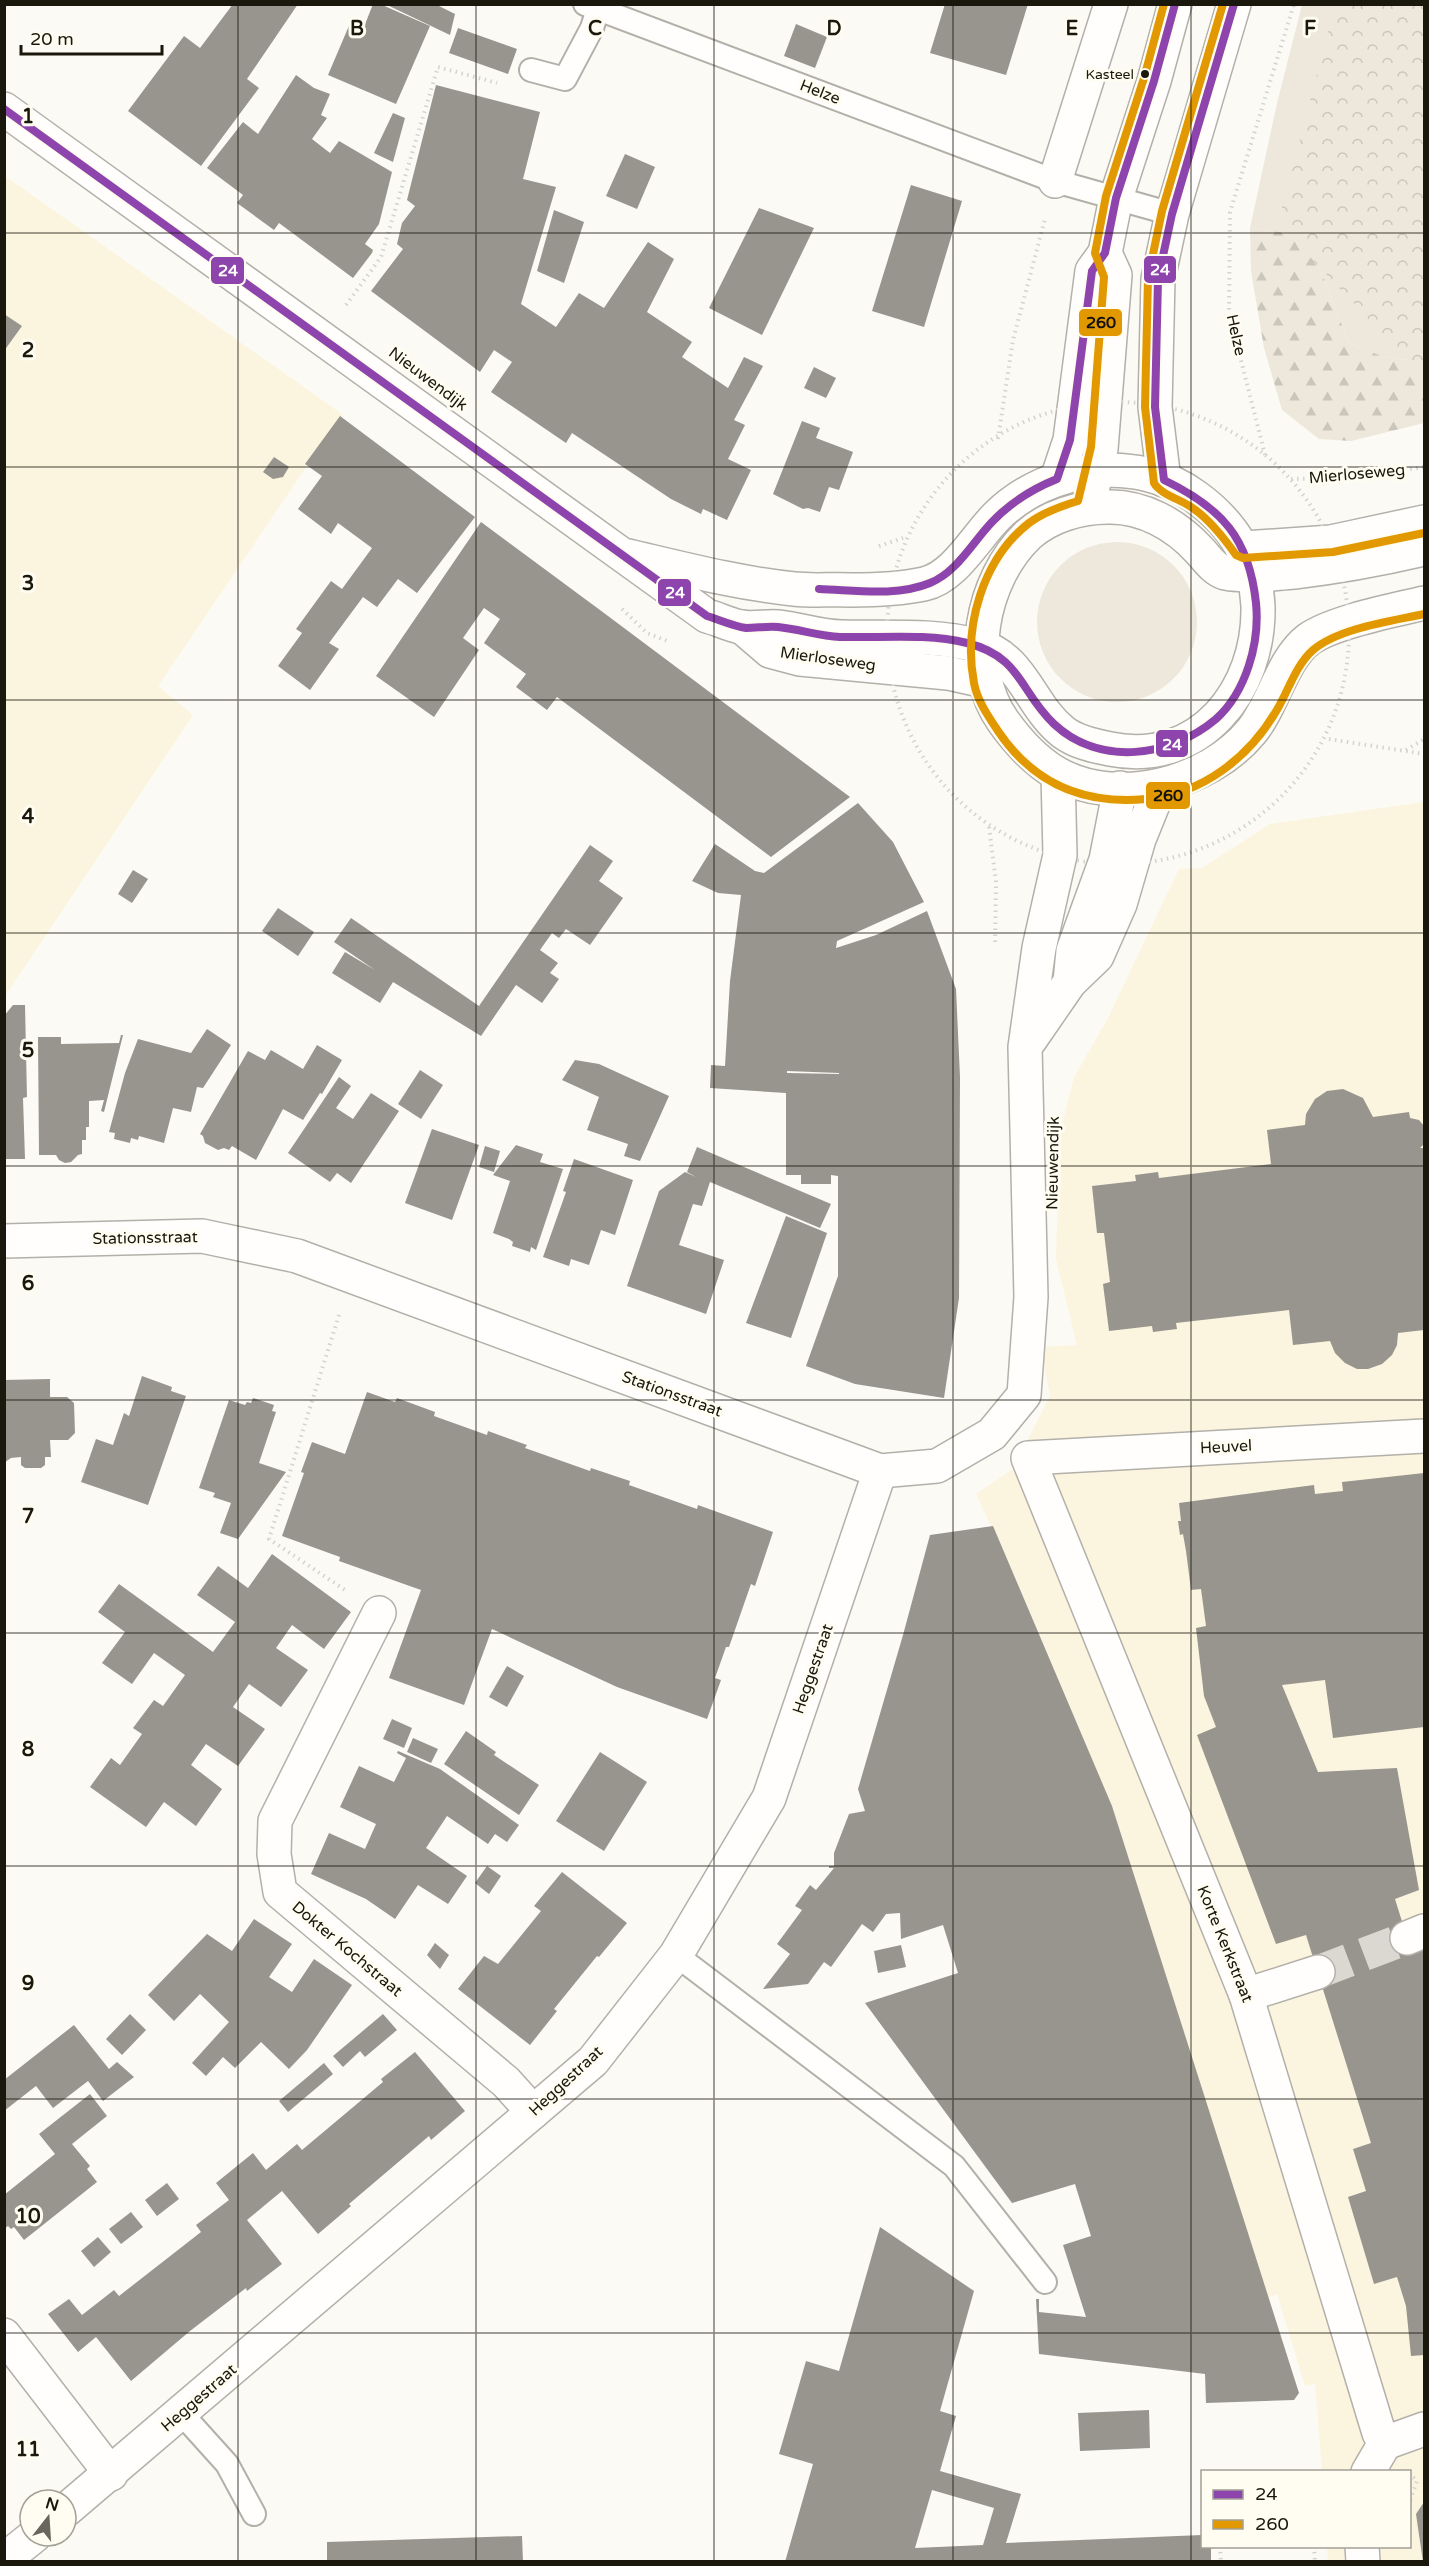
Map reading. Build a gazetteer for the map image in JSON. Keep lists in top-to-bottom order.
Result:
{
  "streets": {
    "street": [
      "Nieuwendijk",
      "Mierloseweg",
      "Stationsstraat",
      "Heuvel",
      "Heggestraat",
      "Korte Kerkstraat",
      "Dokter Kochstraat"
    ],
    "lane": ["Helze"]
  },
  "crossings": [
    ["Nieuwendijk", "Mierloseweg"],
    ["Nieuwendijk", "Stationsstraat"],
    ["Stationsstraat", "Heggestraat"],
    ["Heuvel", "Korte Kerkstraat"],
    ["Heggestraat", "Dokter Kochstraat"]
  ],
  "places": ["Kasteel"],
  "lines": ["transit line 24", "transit line 260"],
  "legend": ["24", "260"],
  "scale_bar": "20 m",
  "north": "top",
  "grid": {
    "columns": [
      "B",
      "C",
      "D",
      "E",
      "F"
    ],
    "rows": [
      "1",
      "2",
      "3",
      "4",
      "5",
      "6",
      "7",
      "8",
      "9",
      "10",
      "11"
    ]
  }
}
